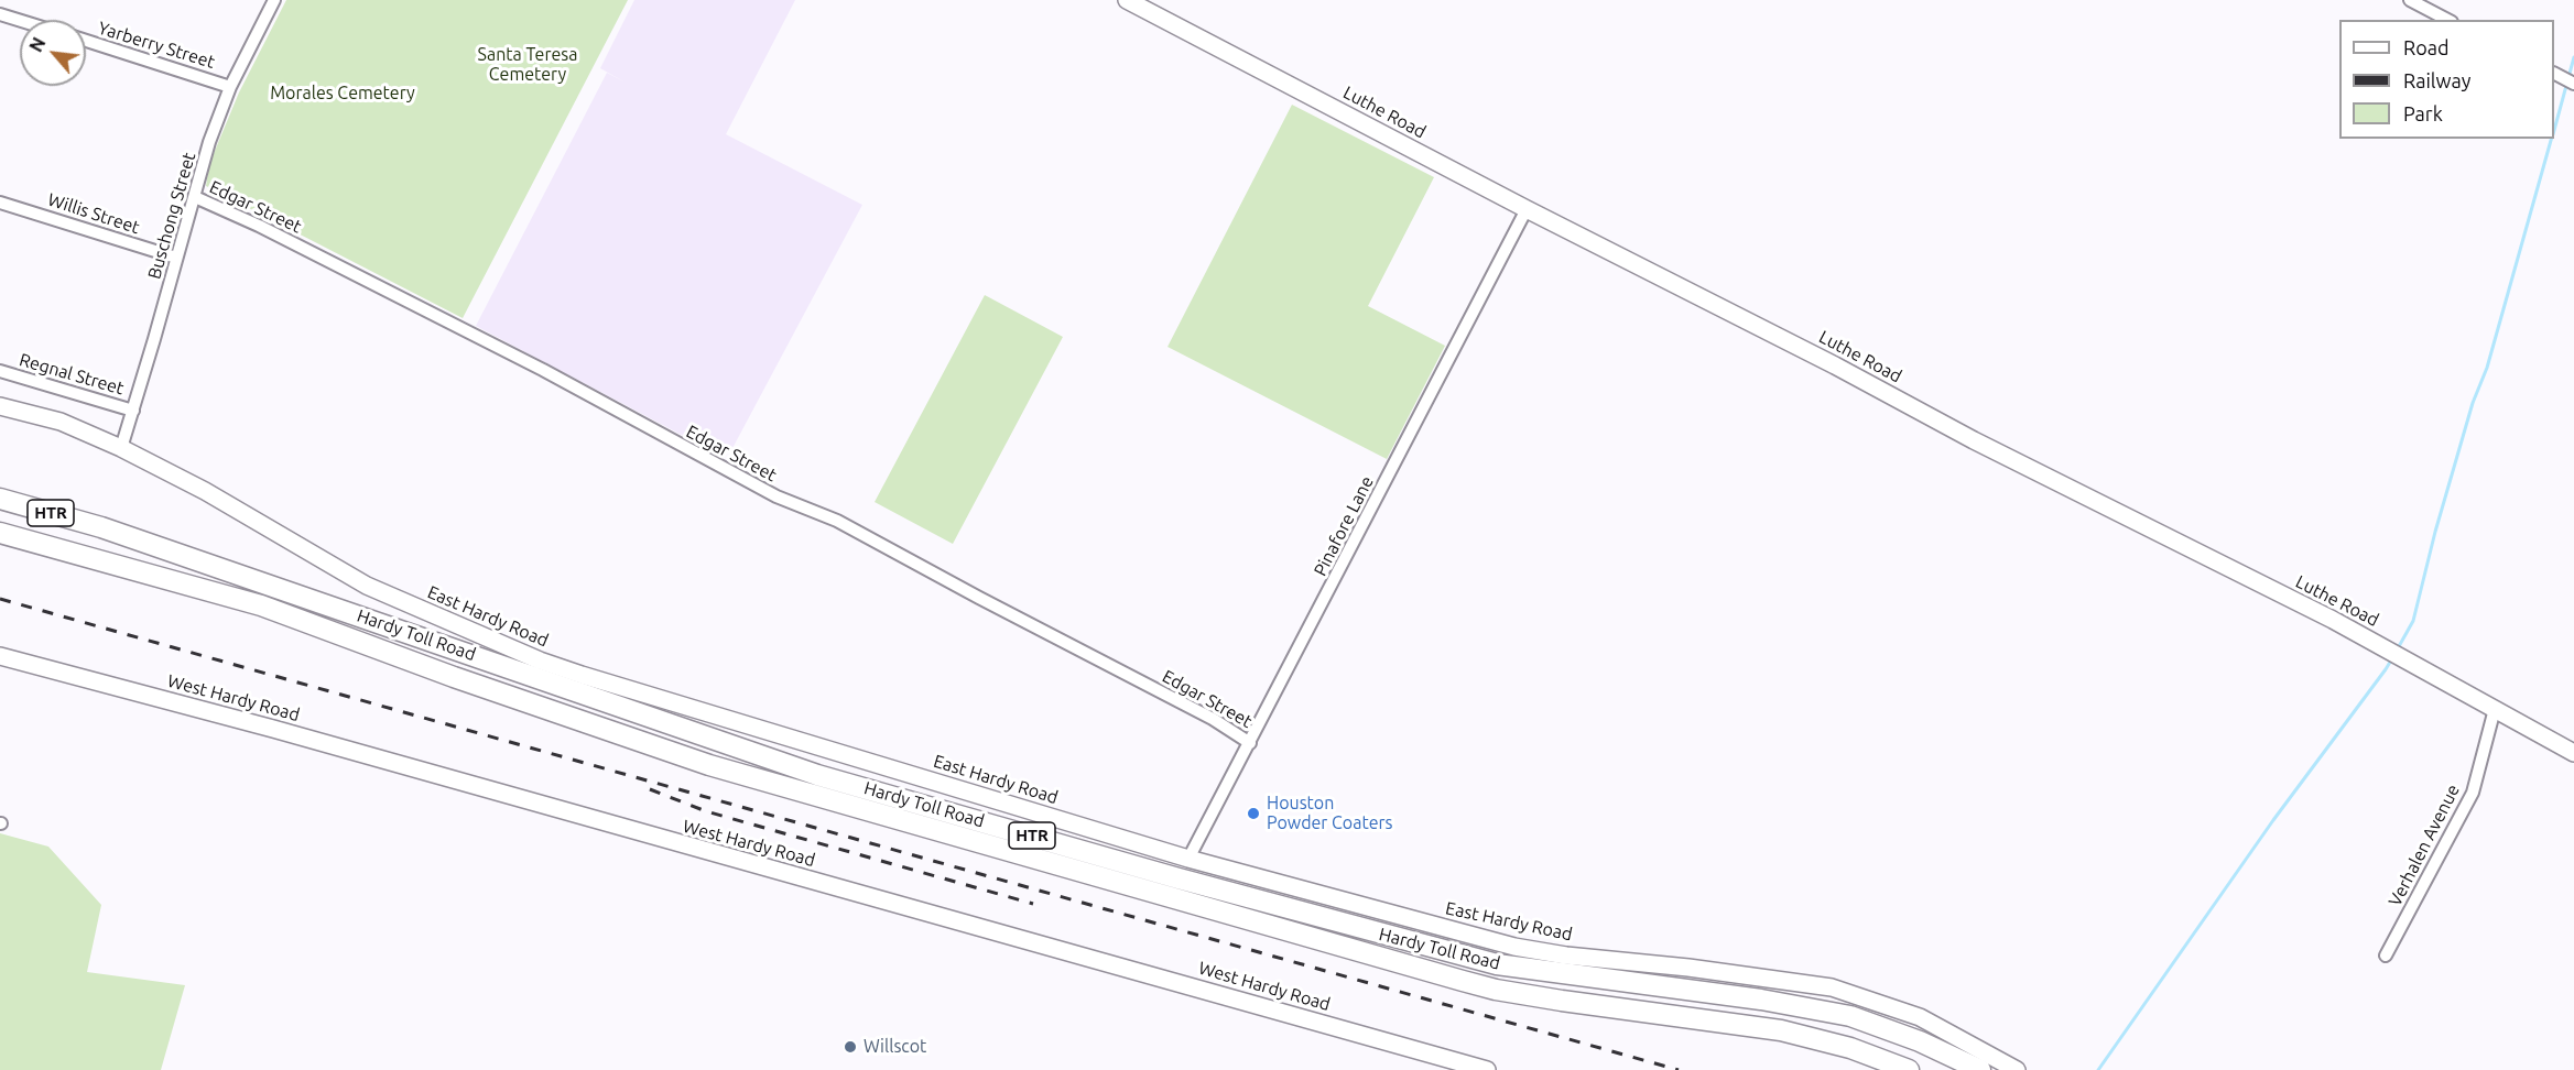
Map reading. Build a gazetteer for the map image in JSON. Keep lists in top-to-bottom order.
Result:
{
  "streets": {
    "highway": ["HTR", "Hardy Toll Road"],
    "main road": ["Luthe Road", "East Hardy Road", "West Hardy Road"],
    "street": [
      "Yarberry Street",
      "Edgar Street",
      "Willis Street",
      "Buschong Street",
      "Regnal Street",
      "Pinafore Lane",
      "Verhalen Avenue"
    ]
  },
  "crossings": [
    ["Yarberry Street", "Buschong Street"],
    ["Luthe Road", "Pinafore Lane"],
    ["Luthe Road", "Verhalen Avenue"],
    ["Edgar Street", "Buschong Street"],
    ["Edgar Street", "Pinafore Lane"],
    ["Willis Street", "Buschong Street"],
    ["Buschong Street", "Regnal Street"],
    ["Buschong Street", "East Hardy Road"],
    ["Pinafore Lane", "East Hardy Road"]
  ],
  "parks": ["Santa Teresa Cemetery", "Morales Cemetery"],
  "places": ["Houston Powder Coaters", "Willscot"],
  "legend": ["Road", "Railway", "Park"],
  "north": "top left"
}
